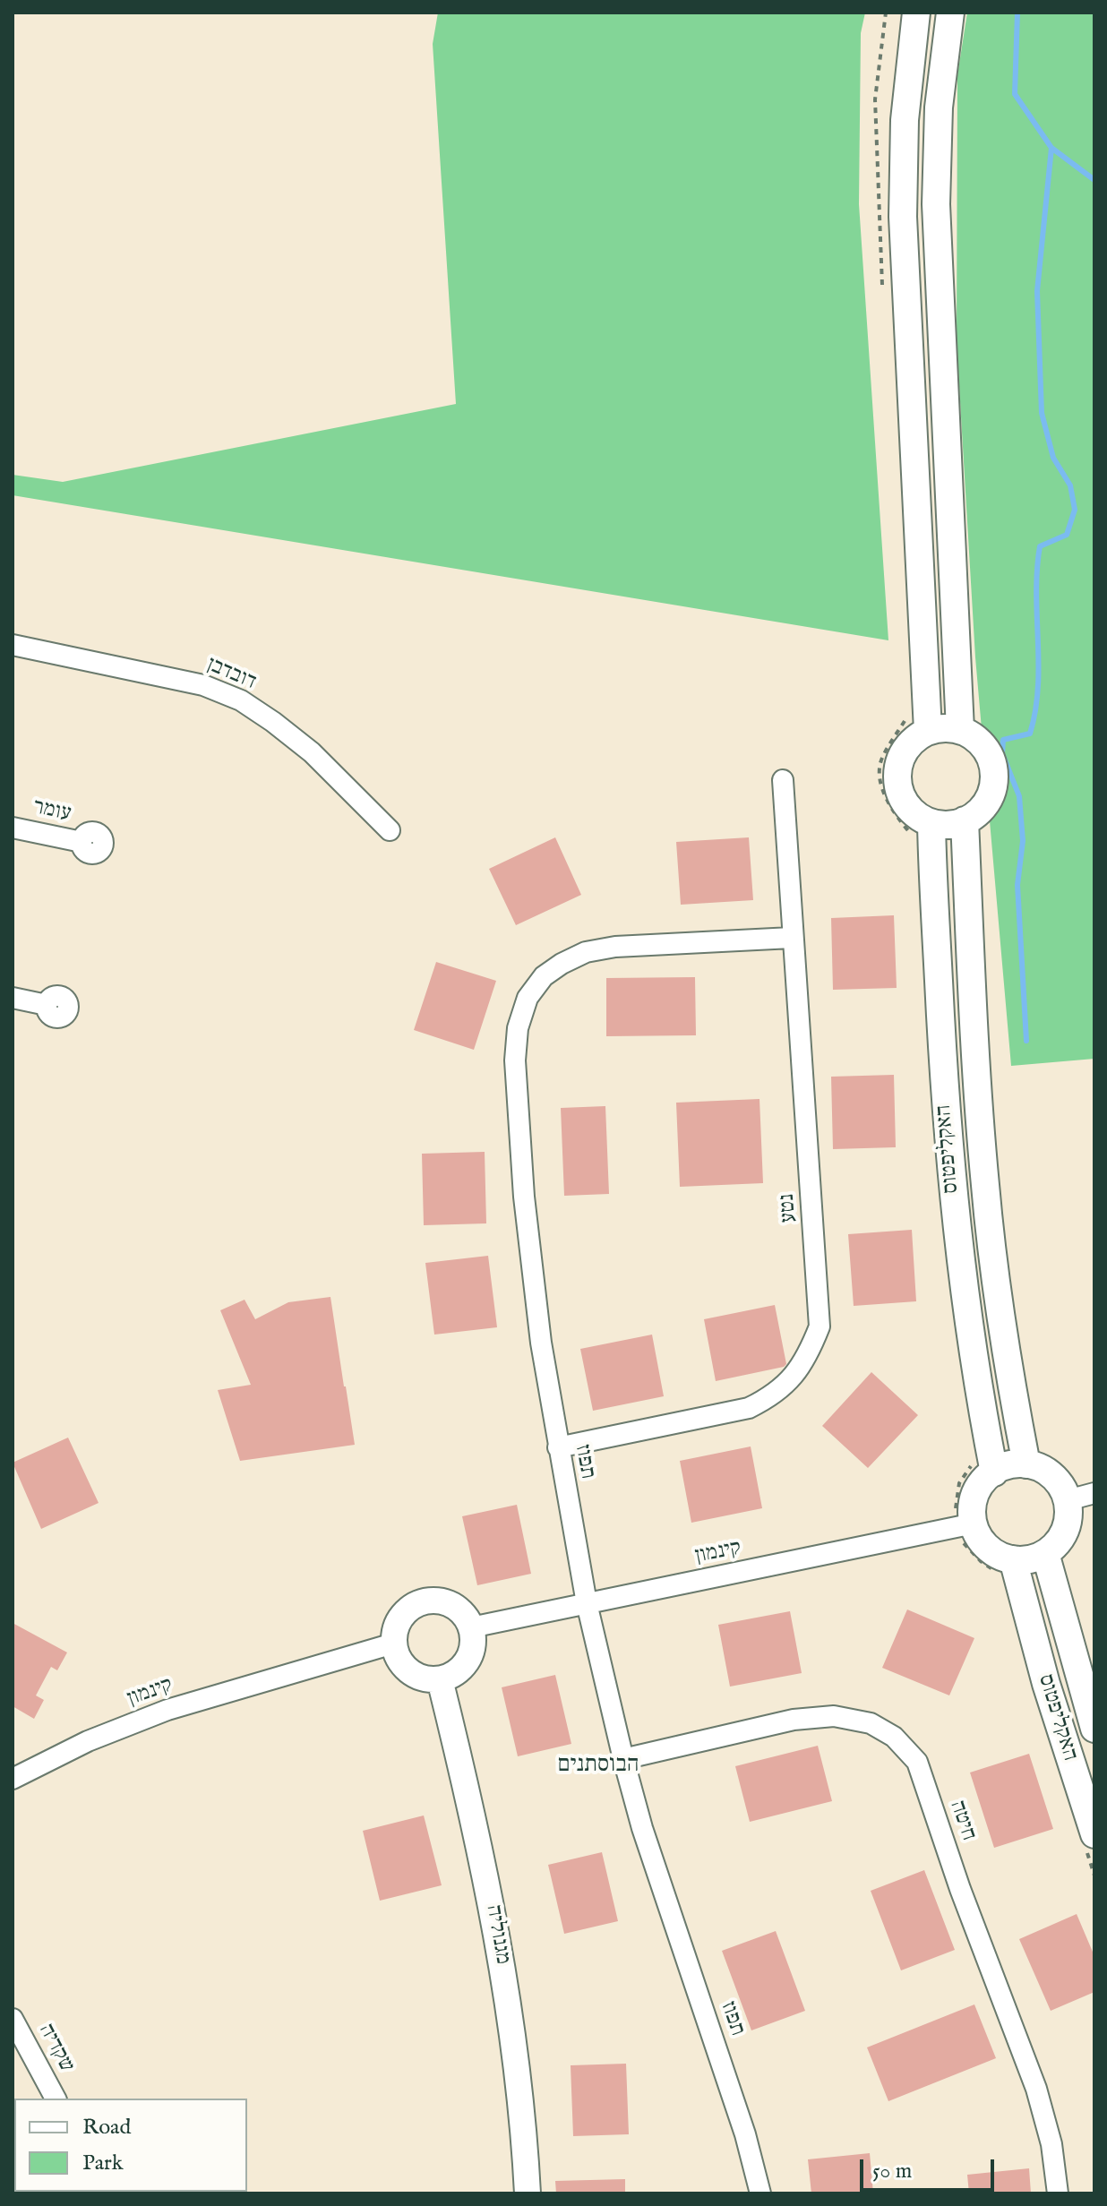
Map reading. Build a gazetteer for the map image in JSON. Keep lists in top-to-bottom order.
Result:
{
  "streets": {
    "main road": ["האקליפטוס"],
    "street": [
      "דובדבן",
      "עומר",
      "נטע",
      "תפוז",
      "קינמון",
      "חיטה",
      "מגנוליה",
      "שקדיה"
    ]
  },
  "crossings": [
    ["האקליפטוס", "קינמון"],
    ["נטע", "תפוז"],
    ["תפוז", "קינמון"],
    ["תפוז", "חיטה"],
    ["קינמון", "מגנוליה"]
  ],
  "districts": ["הבוסתנים"],
  "legend": ["Road", "Park"],
  "scale_bar": "50 m"
}
